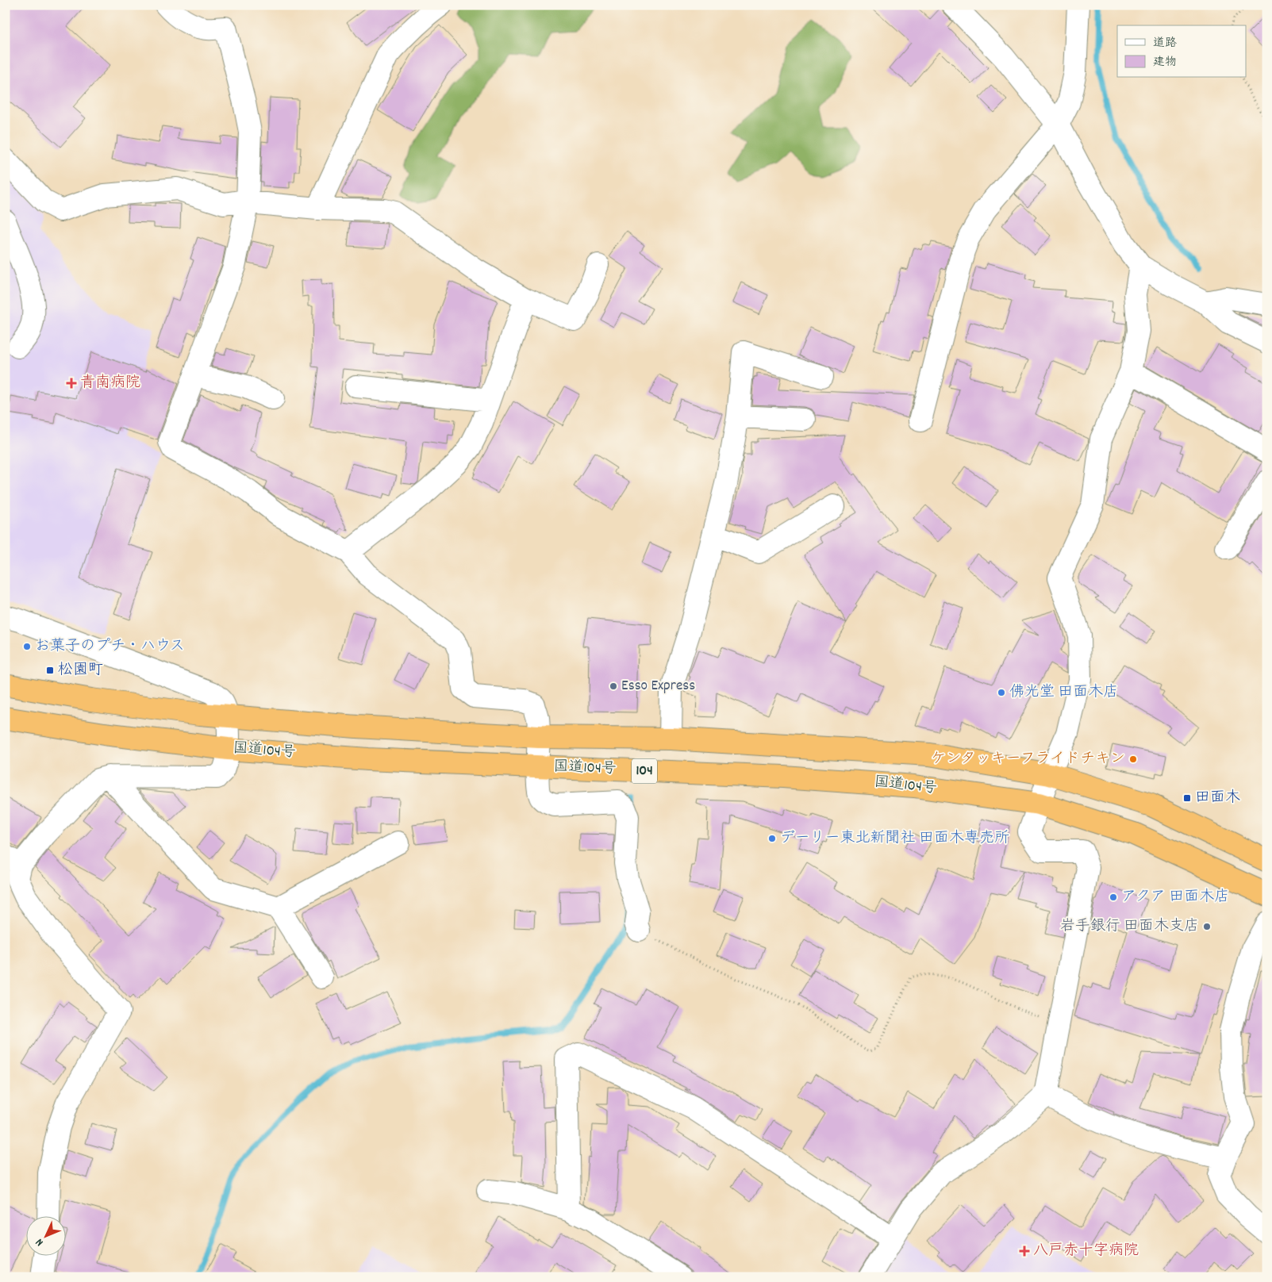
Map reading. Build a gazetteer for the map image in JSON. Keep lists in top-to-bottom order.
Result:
{
  "streets": {
    "highway": ["国道104号", "104"]
  },
  "places": {
    "health": ["青南病院", "八戸赤十字病院"],
    "other": [
      "お菓子のプチ・ハウス",
      "Esso Express",
      "佛光堂 田面木店",
      "ケンタッキーフライドチキン",
      "デーリー東北新聞社 田面木専売所",
      "アクア 田面木店",
      "岩手銀行 田面木支店"
    ],
    "transit": ["松園町", "田面木"]
  },
  "legend": ["道路", "建物"],
  "north": "bottom left"
}
